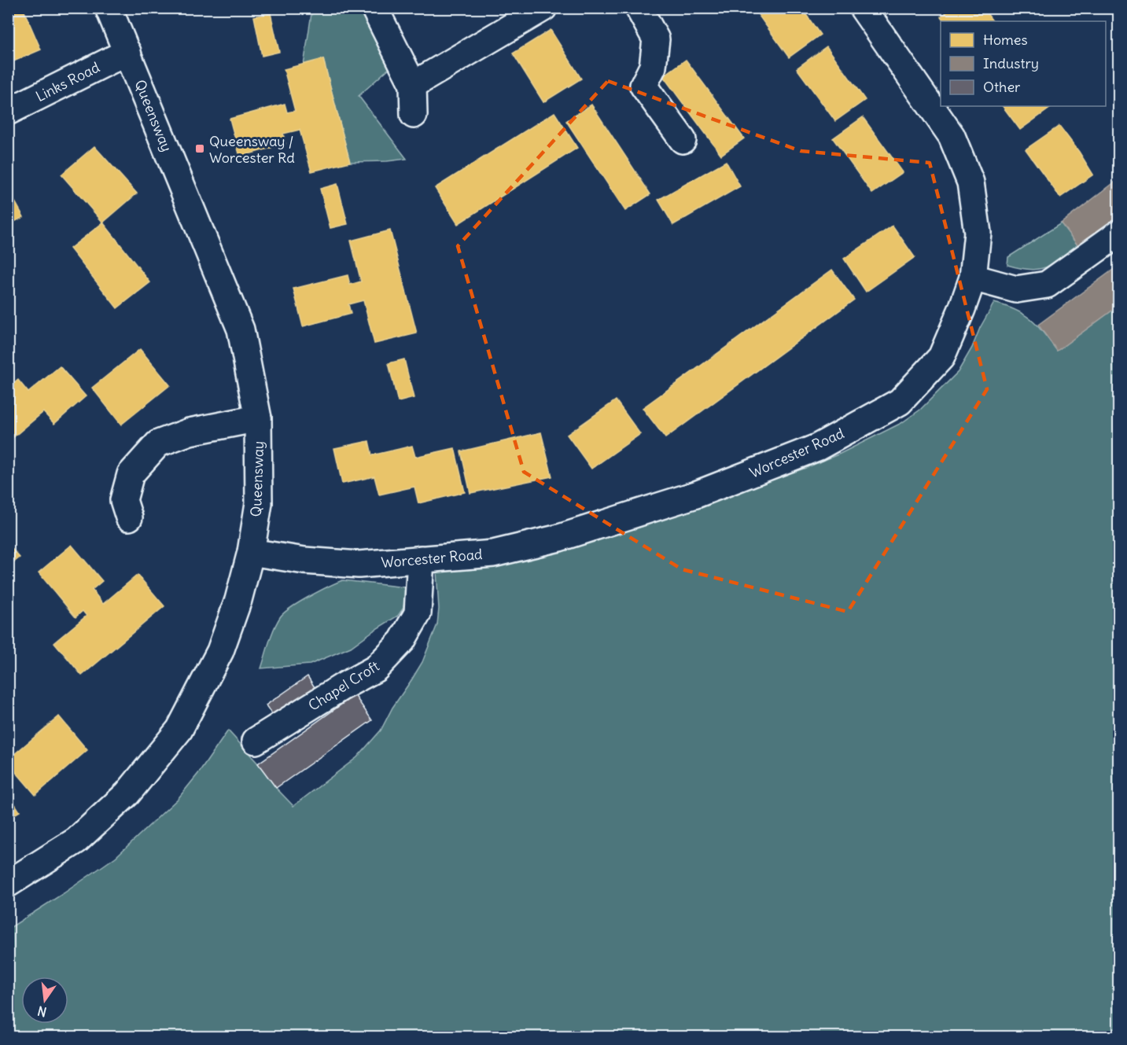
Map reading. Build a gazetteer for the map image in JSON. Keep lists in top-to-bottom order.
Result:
{
  "streets": {
    "street": [
      "Links Road",
      "Queensway",
      "Worcester Road",
      "Chapel Croft"
    ]
  },
  "crossings": [
    ["Links Road", "Queensway"],
    ["Queensway", "Worcester Road"],
    ["Worcester Road", "Chapel Croft"]
  ],
  "places": {
    "transit": ["Queensway / Worcester Rd"]
  },
  "legend": ["Homes", "Industry", "Other"],
  "north": "bottom"
}
